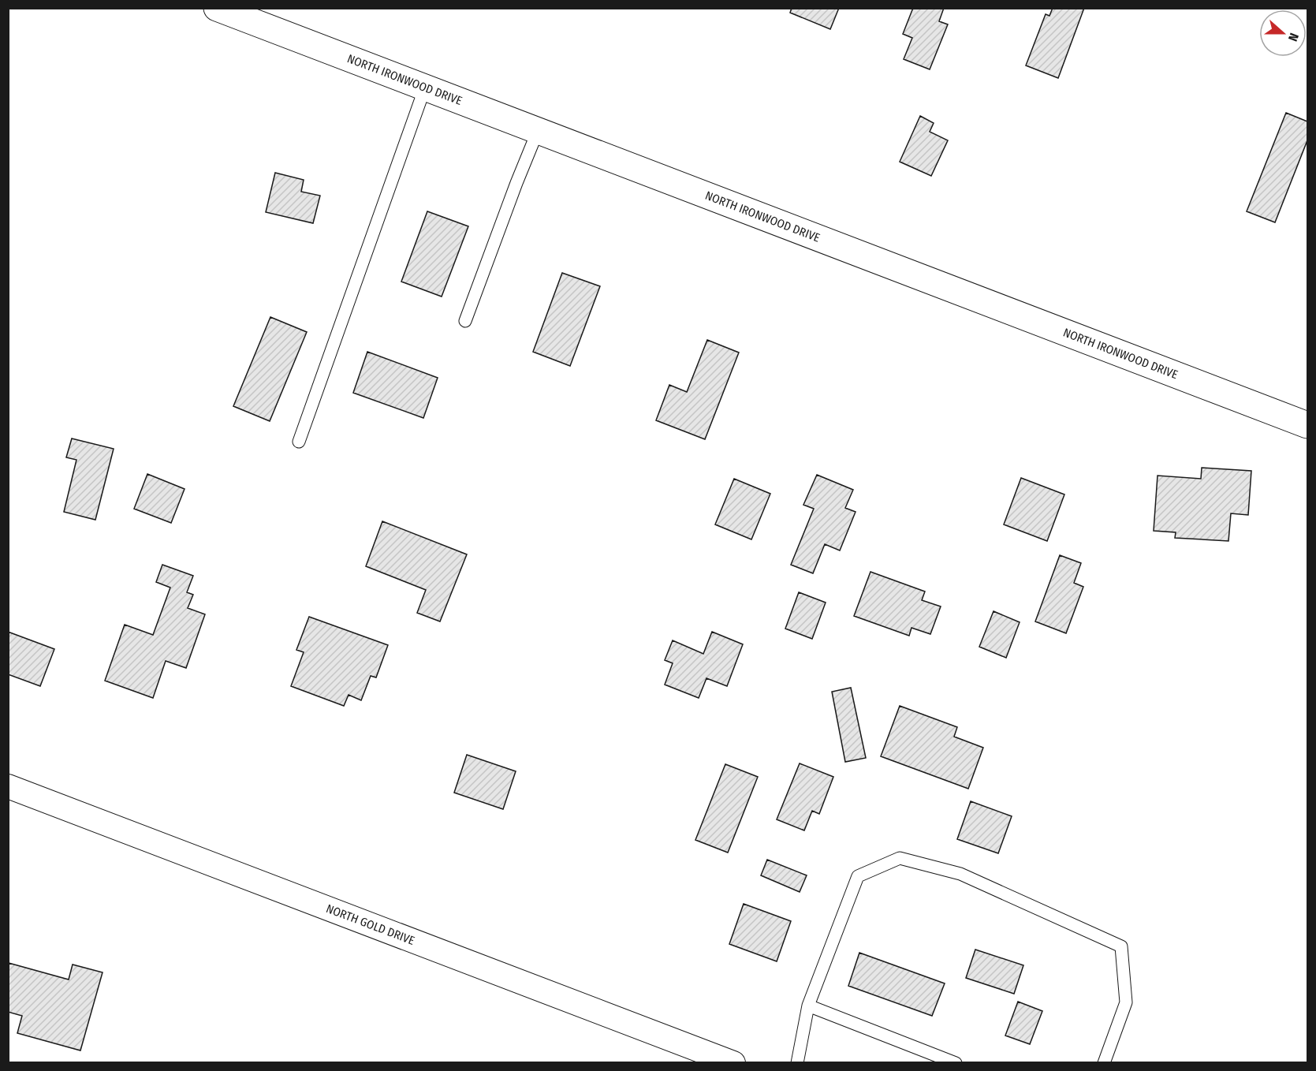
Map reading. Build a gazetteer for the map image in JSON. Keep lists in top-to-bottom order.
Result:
{
  "streets": {
    "main road": ["NORTH IRONWOOD DRIVE"],
    "street": ["NORTH GOLD DRIVE"]
  },
  "north": "right"
}
